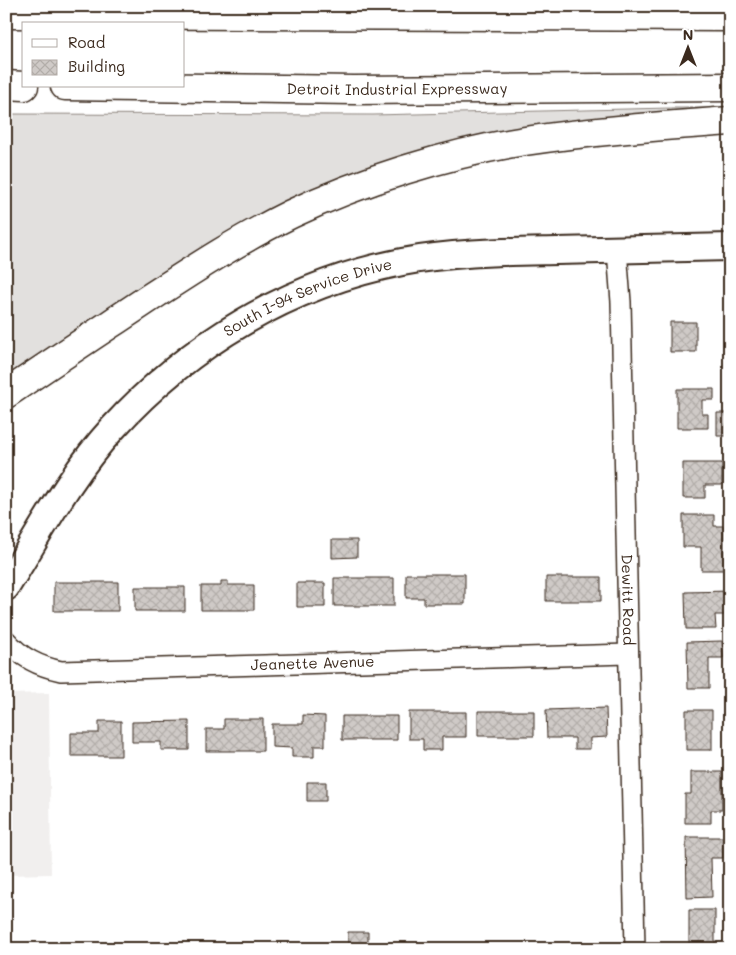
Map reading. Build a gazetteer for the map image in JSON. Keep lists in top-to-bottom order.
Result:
{
  "streets": {
    "highway": ["Detroit Industrial Expressway"],
    "street": ["South I-94 Service Drive", "Dewitt Road", "Jeanette Avenue"]
  },
  "crossings": [
    ["South I-94 Service Drive", "Dewitt Road"],
    ["Dewitt Road", "Jeanette Avenue"]
  ],
  "legend": ["Road", "Building"],
  "north": "top"
}
